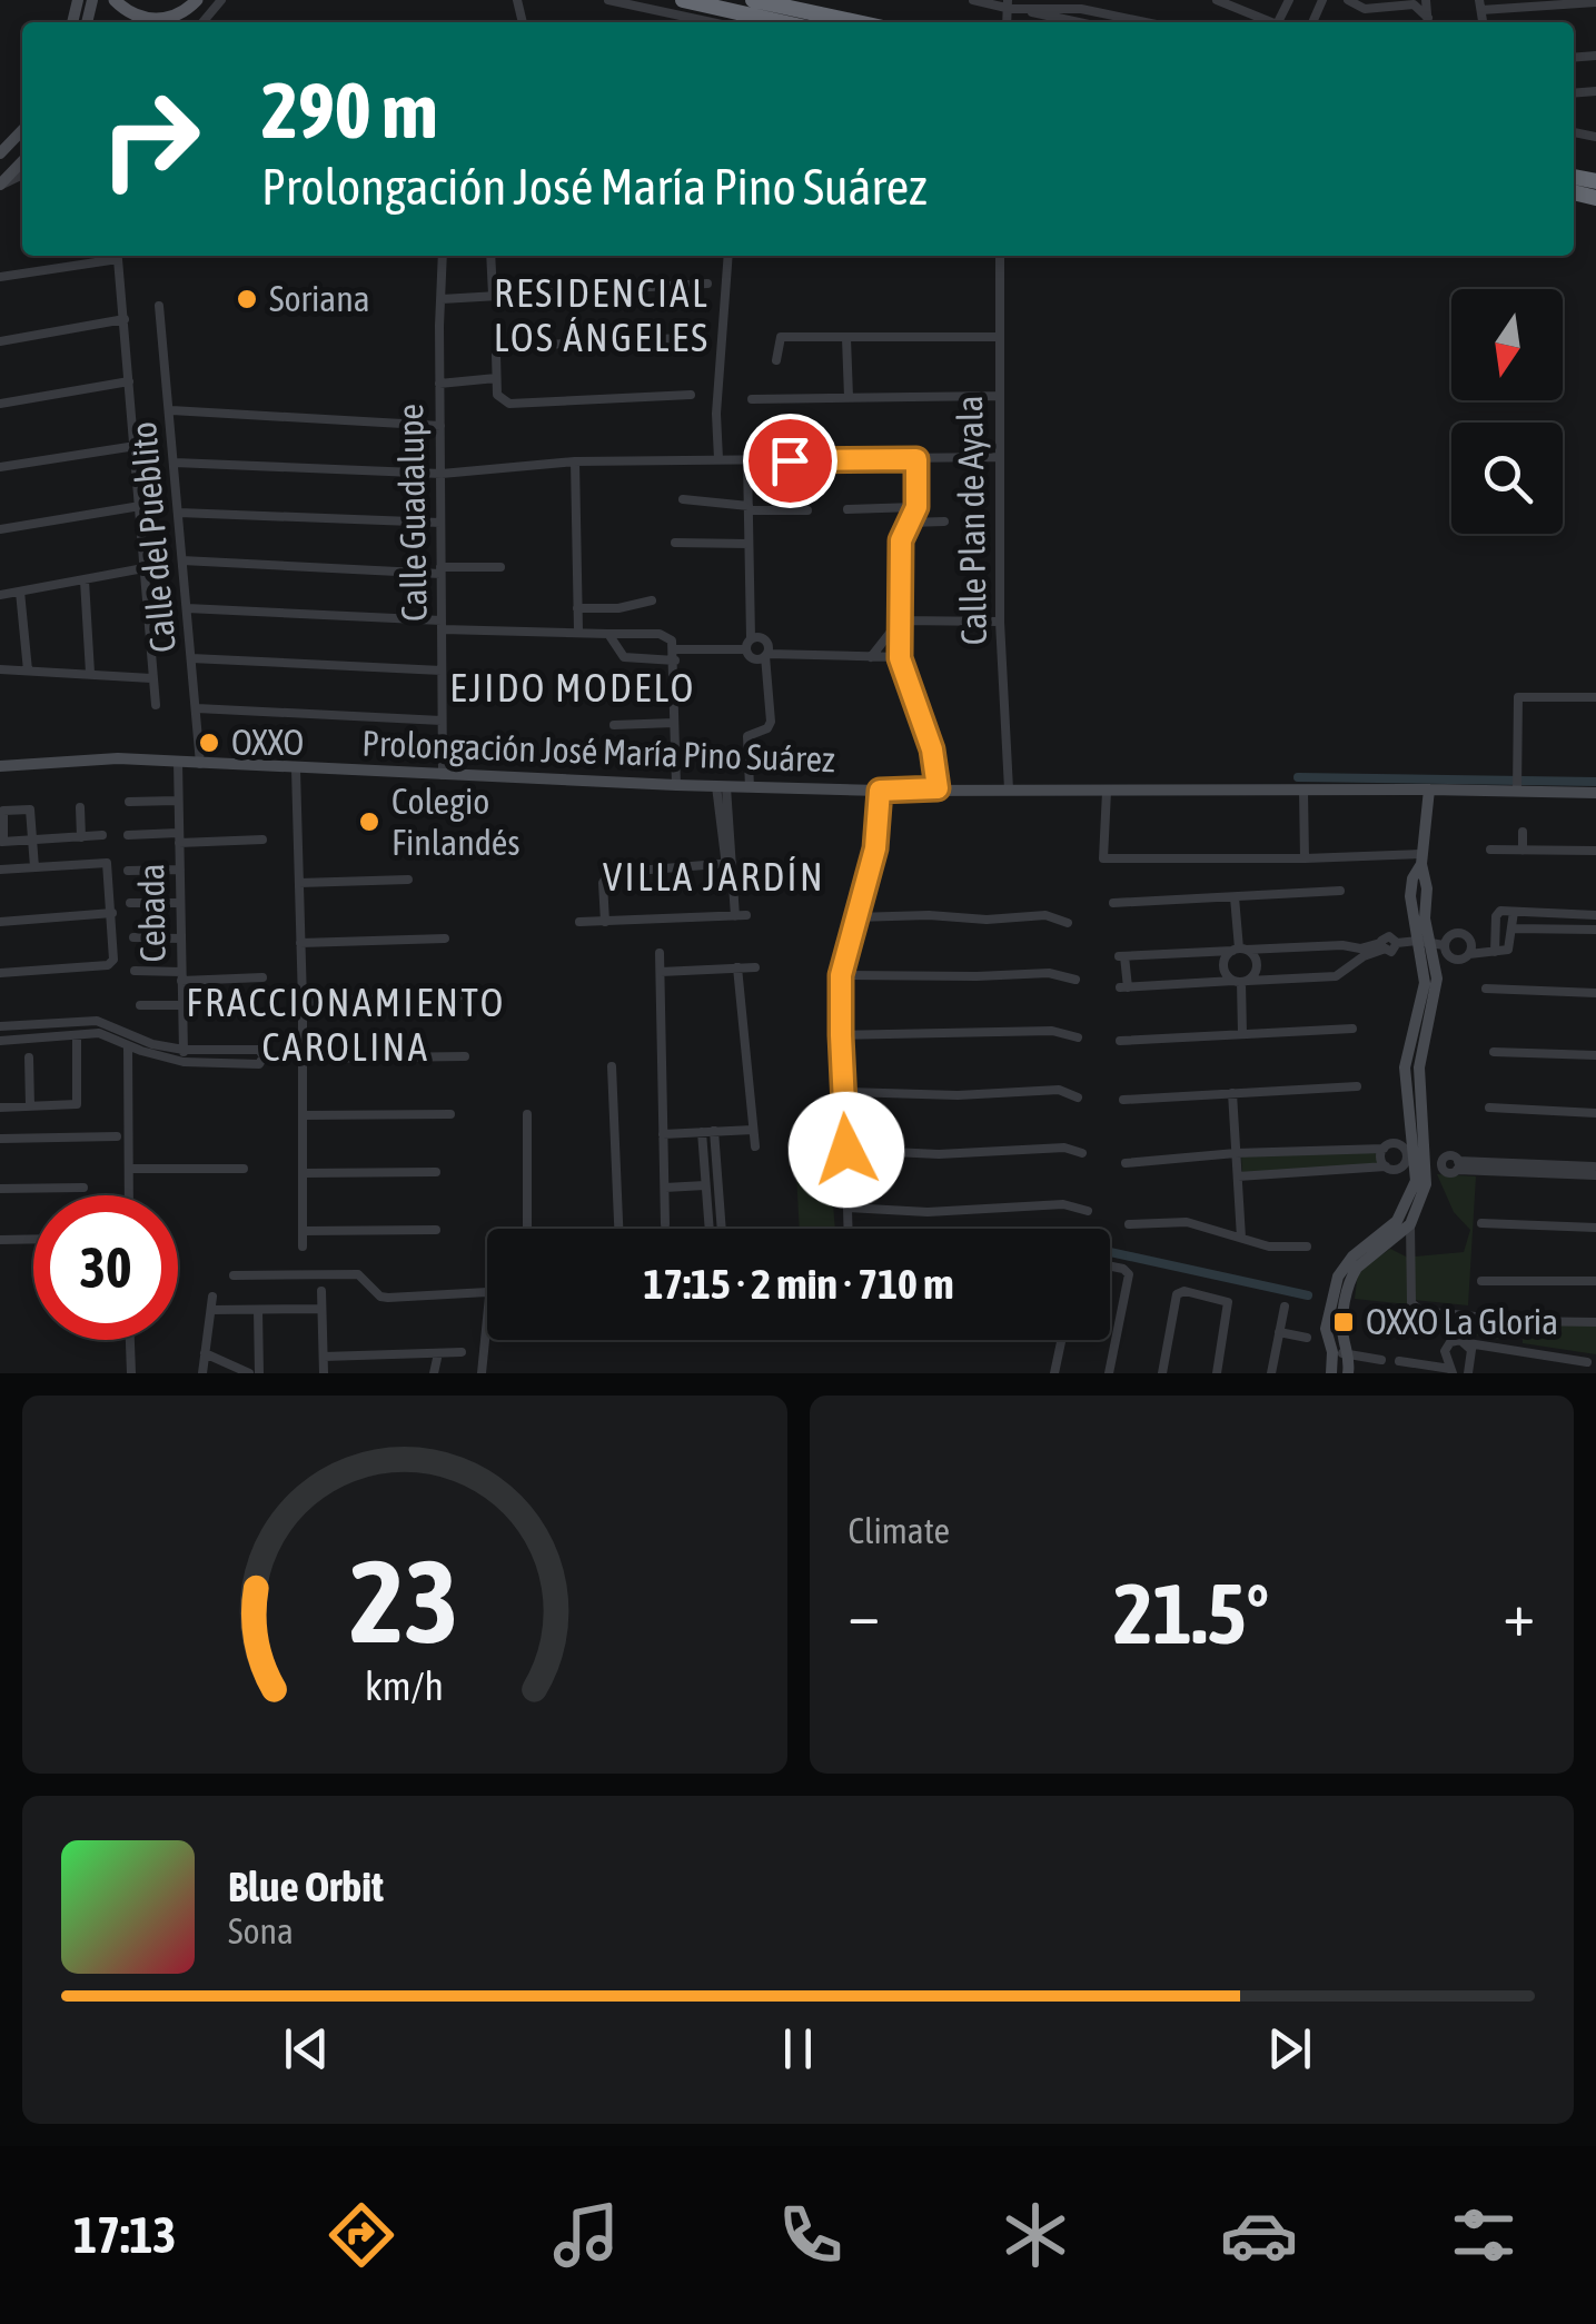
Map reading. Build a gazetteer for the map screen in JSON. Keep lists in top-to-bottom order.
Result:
{
  "streets": {
    "main road": ["Prolongación José María Pino Suárez"],
    "street": [
      "Calle Guadalupe",
      "Calle Plan de Ayala",
      "Calle del Pueblito",
      "Cebada"
    ]
  },
  "crossings": [
    ["Calle Guadalupe", "Prolongación José María Pino Suárez"],
    ["Calle Plan de Ayala", "Prolongación José María Pino Suárez"],
    ["Calle del Pueblito", "Prolongación José María Pino Suárez"],
    ["Prolongación José María Pino Suárez", "Cebada"]
  ],
  "districts": [
    "RESIDENCIAL LOS ÁNGELES",
    "EJIDO MODELO",
    "VILLA JARDÍN",
    "FRACCIONAMIENTO CAROLINA"
  ],
  "places": {
    "other": ["Soriana", "OXXO", "Colegio Finlandés"],
    "transit": ["OXXO La Gloria"]
  },
  "north": "bottom",
  "page": {
    "turn": ["290 m", "Prolongación José María Pino Suárez"],
    "limit": "30",
    "trip": "17:15 · 2 min · 710 m",
    "tile": "Climate",
    "heat": ["−", "21.5°", "+"],
    "song": ["Blue Orbit", "Sona"],
    "tabs": "17:13",
    "gauge": ["23", "km/h"]
  }
}
